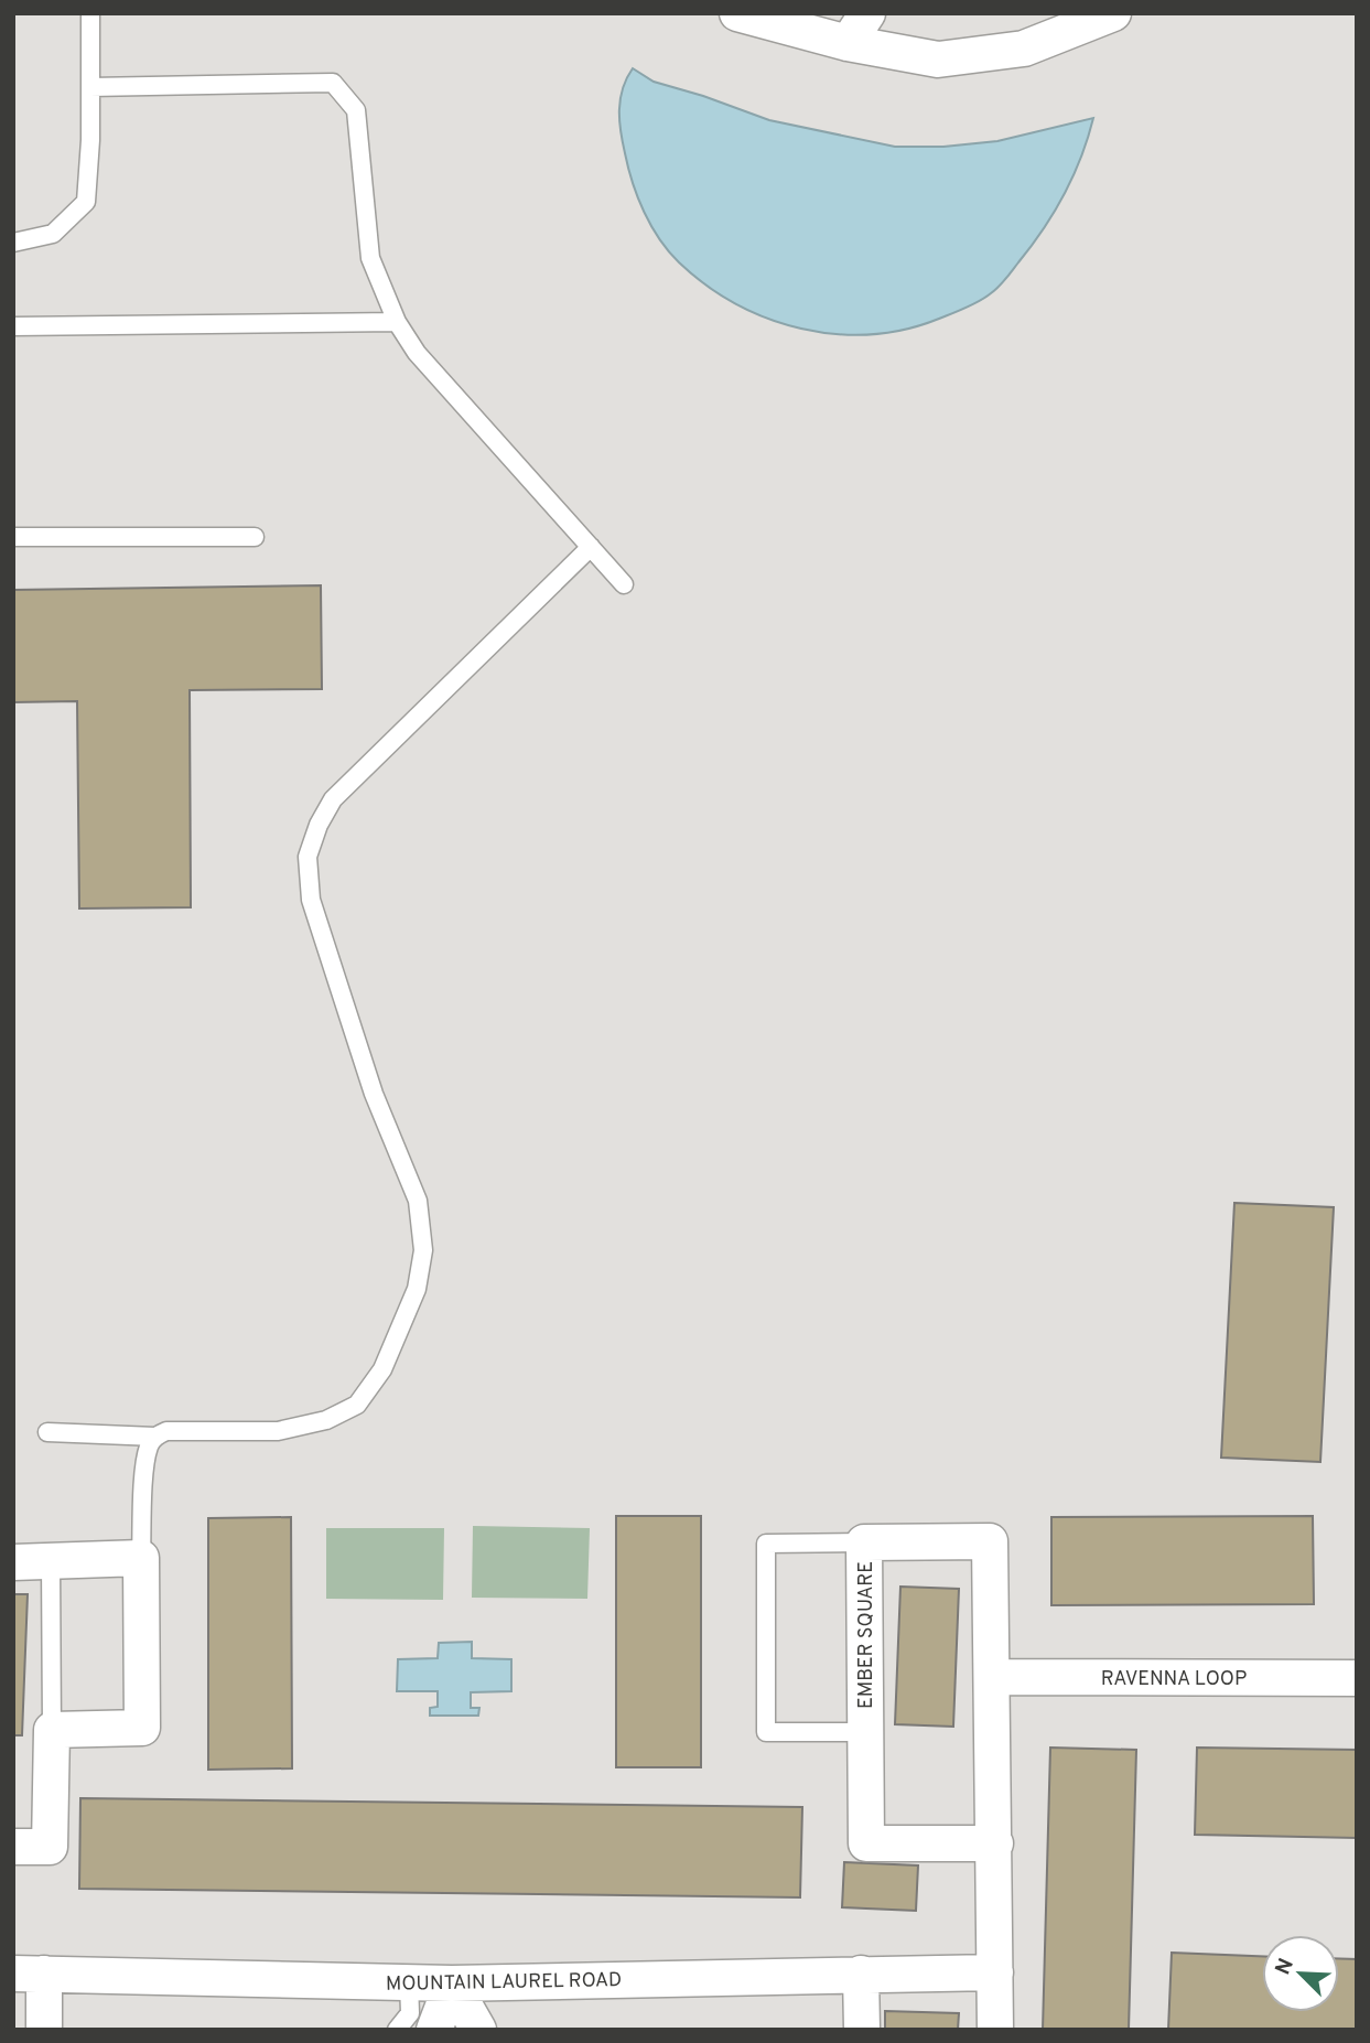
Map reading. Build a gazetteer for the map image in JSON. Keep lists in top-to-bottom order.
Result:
{
  "streets": {
    "street": ["EMBER SQUARE", "RAVENNA LOOP", "MOUNTAIN LAUREL ROAD"]
  },
  "crossings": [
    ["EMBER SQUARE", "RAVENNA LOOP"],
    ["EMBER SQUARE", "MOUNTAIN LAUREL ROAD"]
  ],
  "north": "top left"
}
